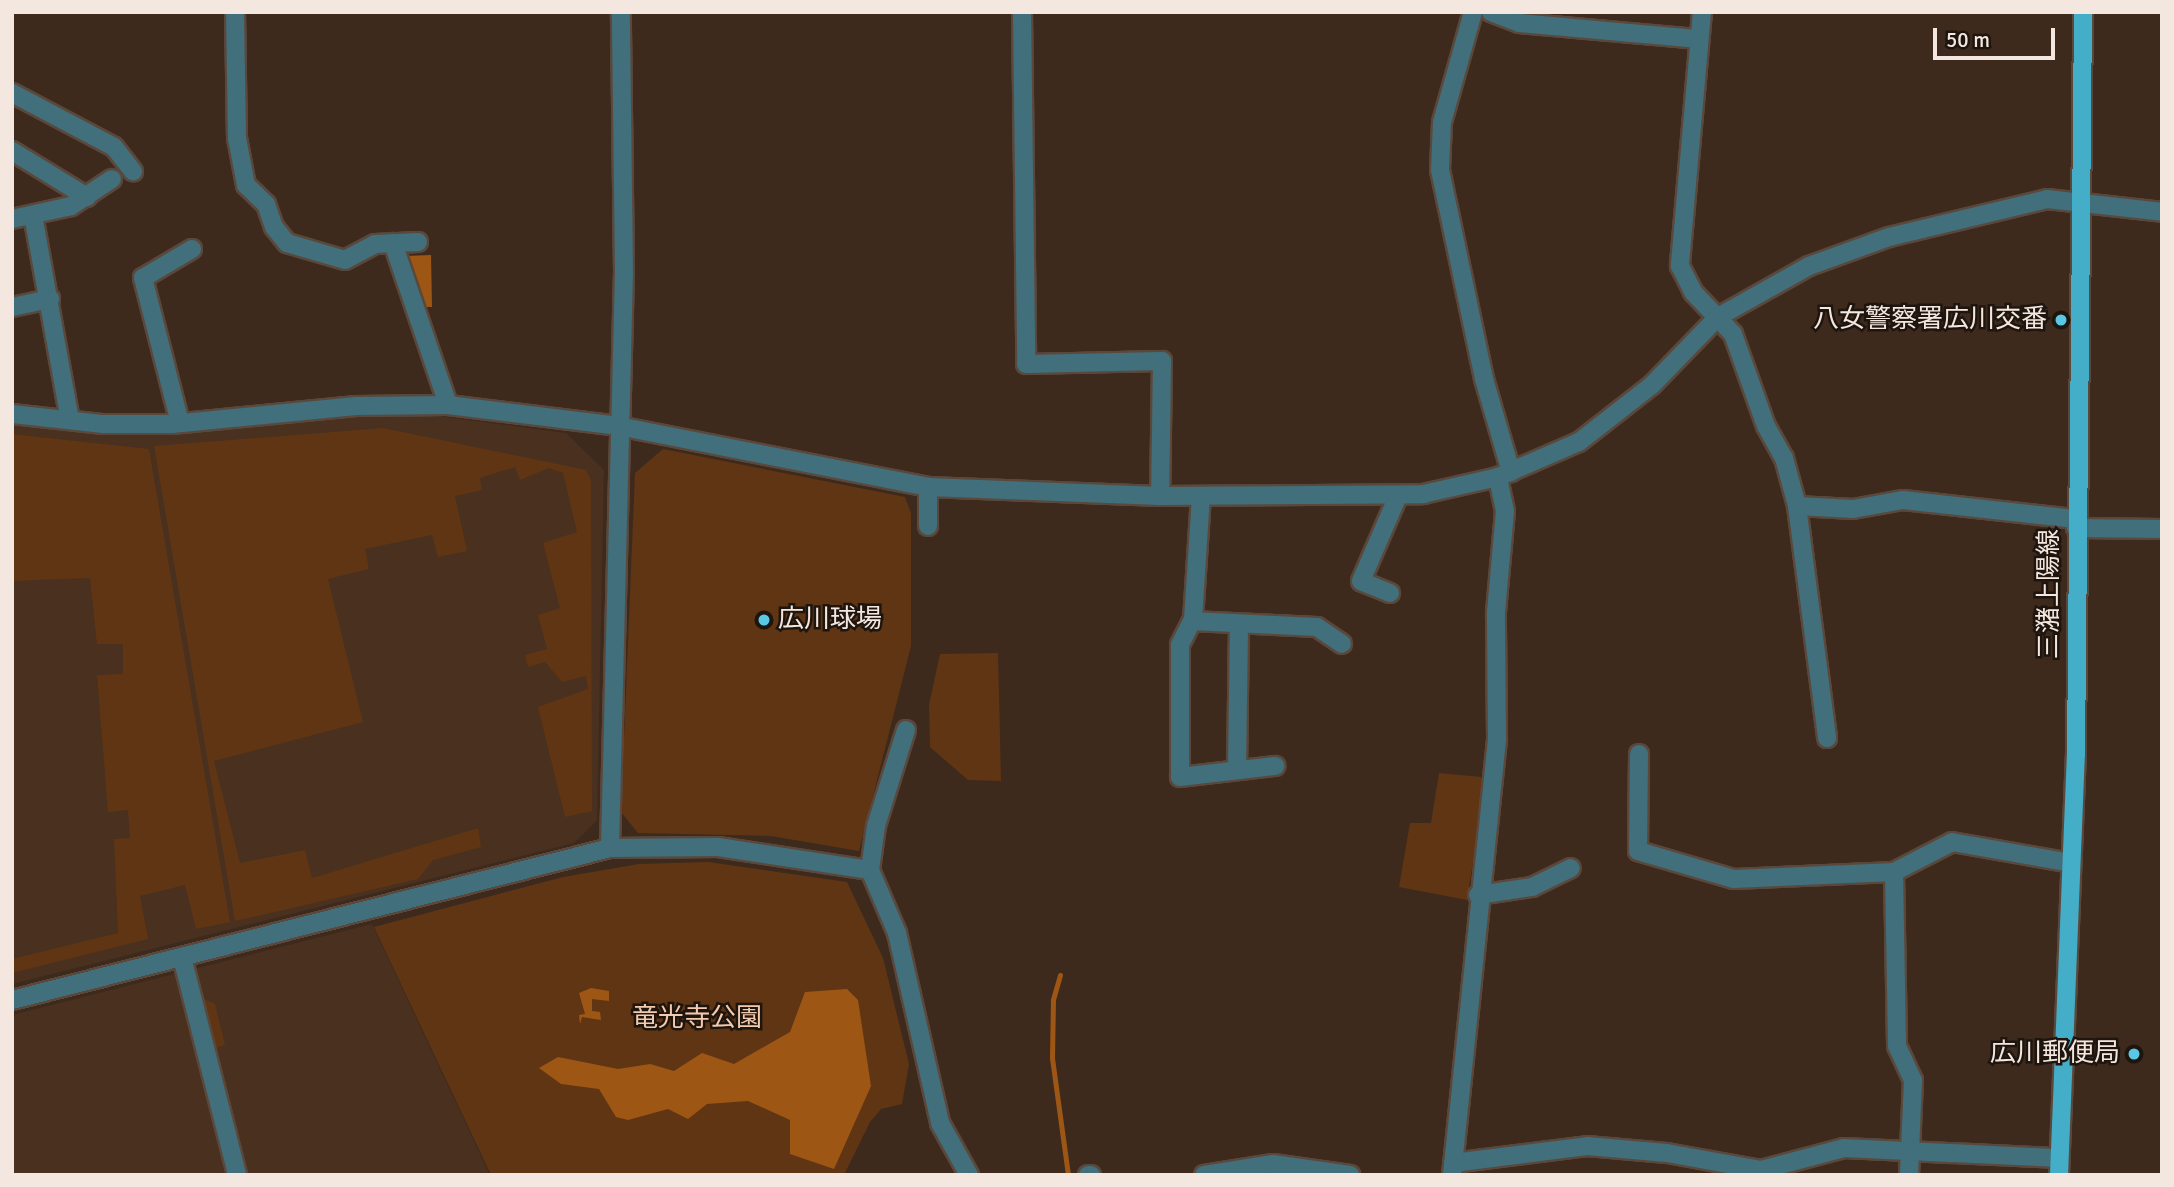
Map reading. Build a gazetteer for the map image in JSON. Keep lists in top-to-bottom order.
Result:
{
  "streets": {
    "main road": ["三潴上陽線"]
  },
  "parks": ["竜光寺公園"],
  "places": ["八女警察署広川交番", "広川球場", "広川郵便局"],
  "scale_bar": "50 m"
}
